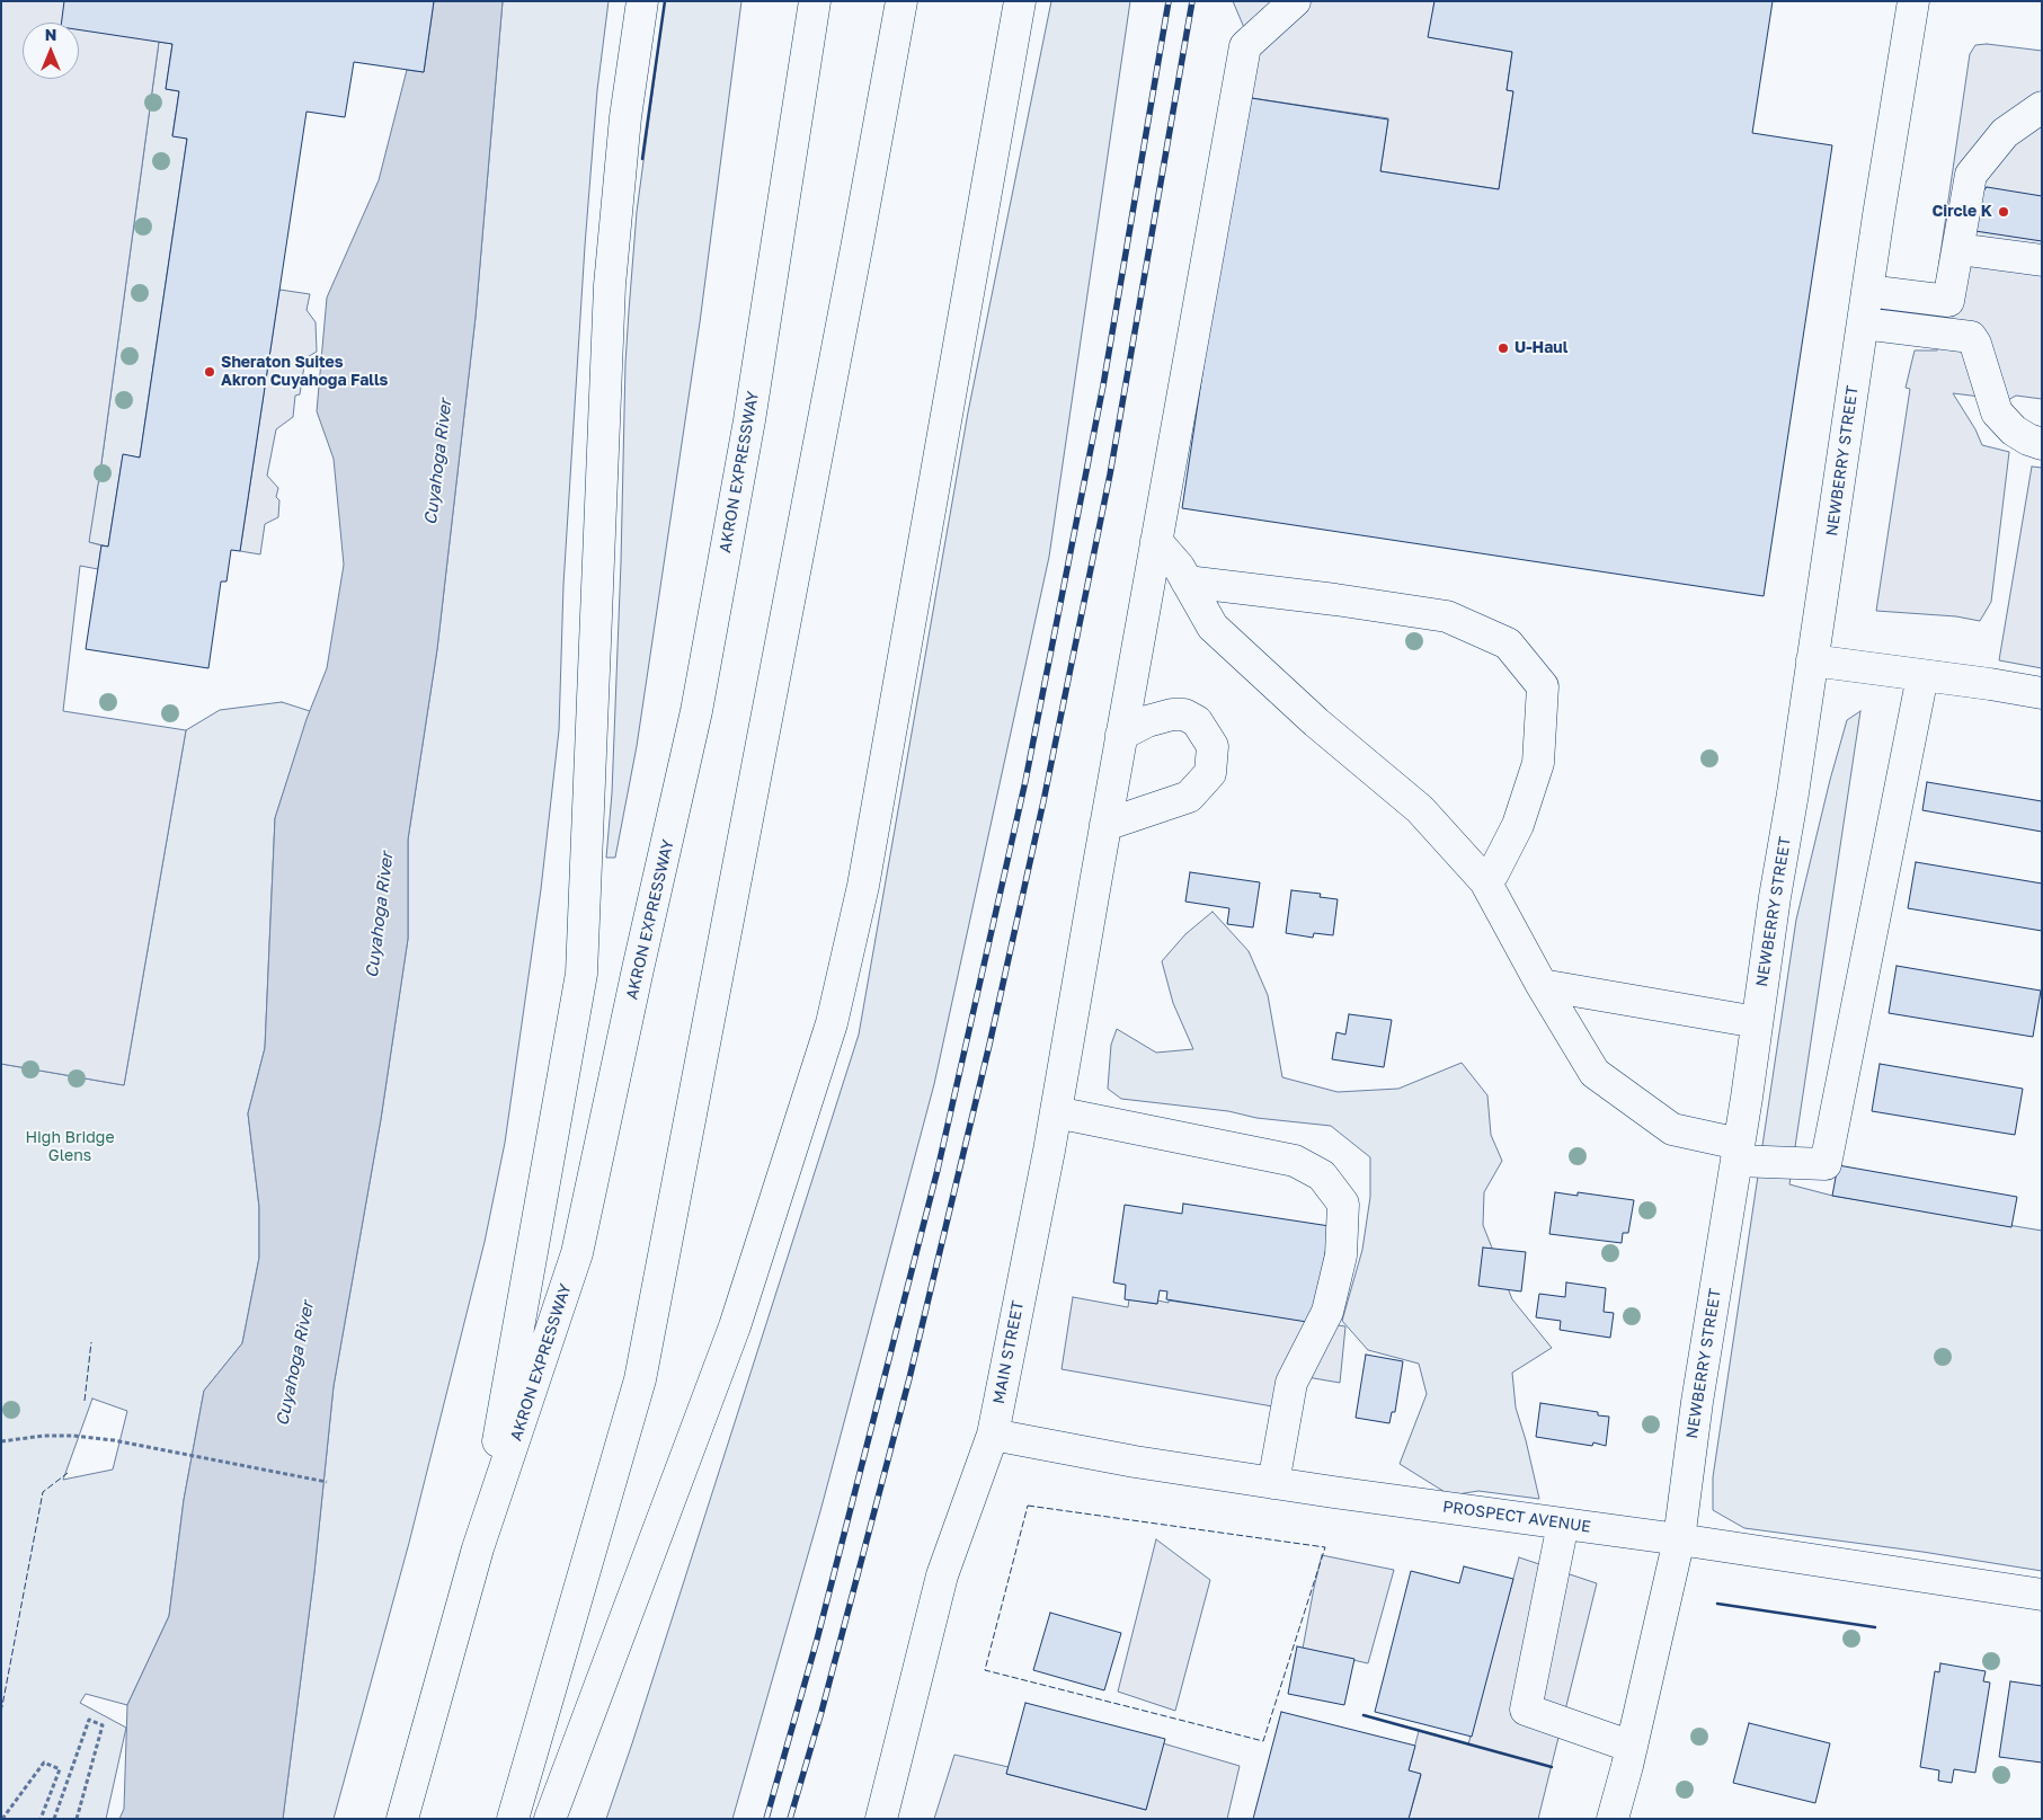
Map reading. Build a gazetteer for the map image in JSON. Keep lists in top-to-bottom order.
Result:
{
  "streets": {
    "main road": [
      "NEWBERRY STREET",
      "AKRON EXPRESSWAY",
      "MAIN STREET",
      "PROSPECT AVENUE"
    ]
  },
  "crossings": [
    ["NEWBERRY STREET", "PROSPECT AVENUE"],
    ["MAIN STREET", "PROSPECT AVENUE"]
  ],
  "water": ["Cuyahoga River"],
  "parks": ["High Bridge Glens"],
  "places": ["Circle K", "U-Haul", "Sheraton Suites Akron Cuyahoga Falls"],
  "north": "top"
}
